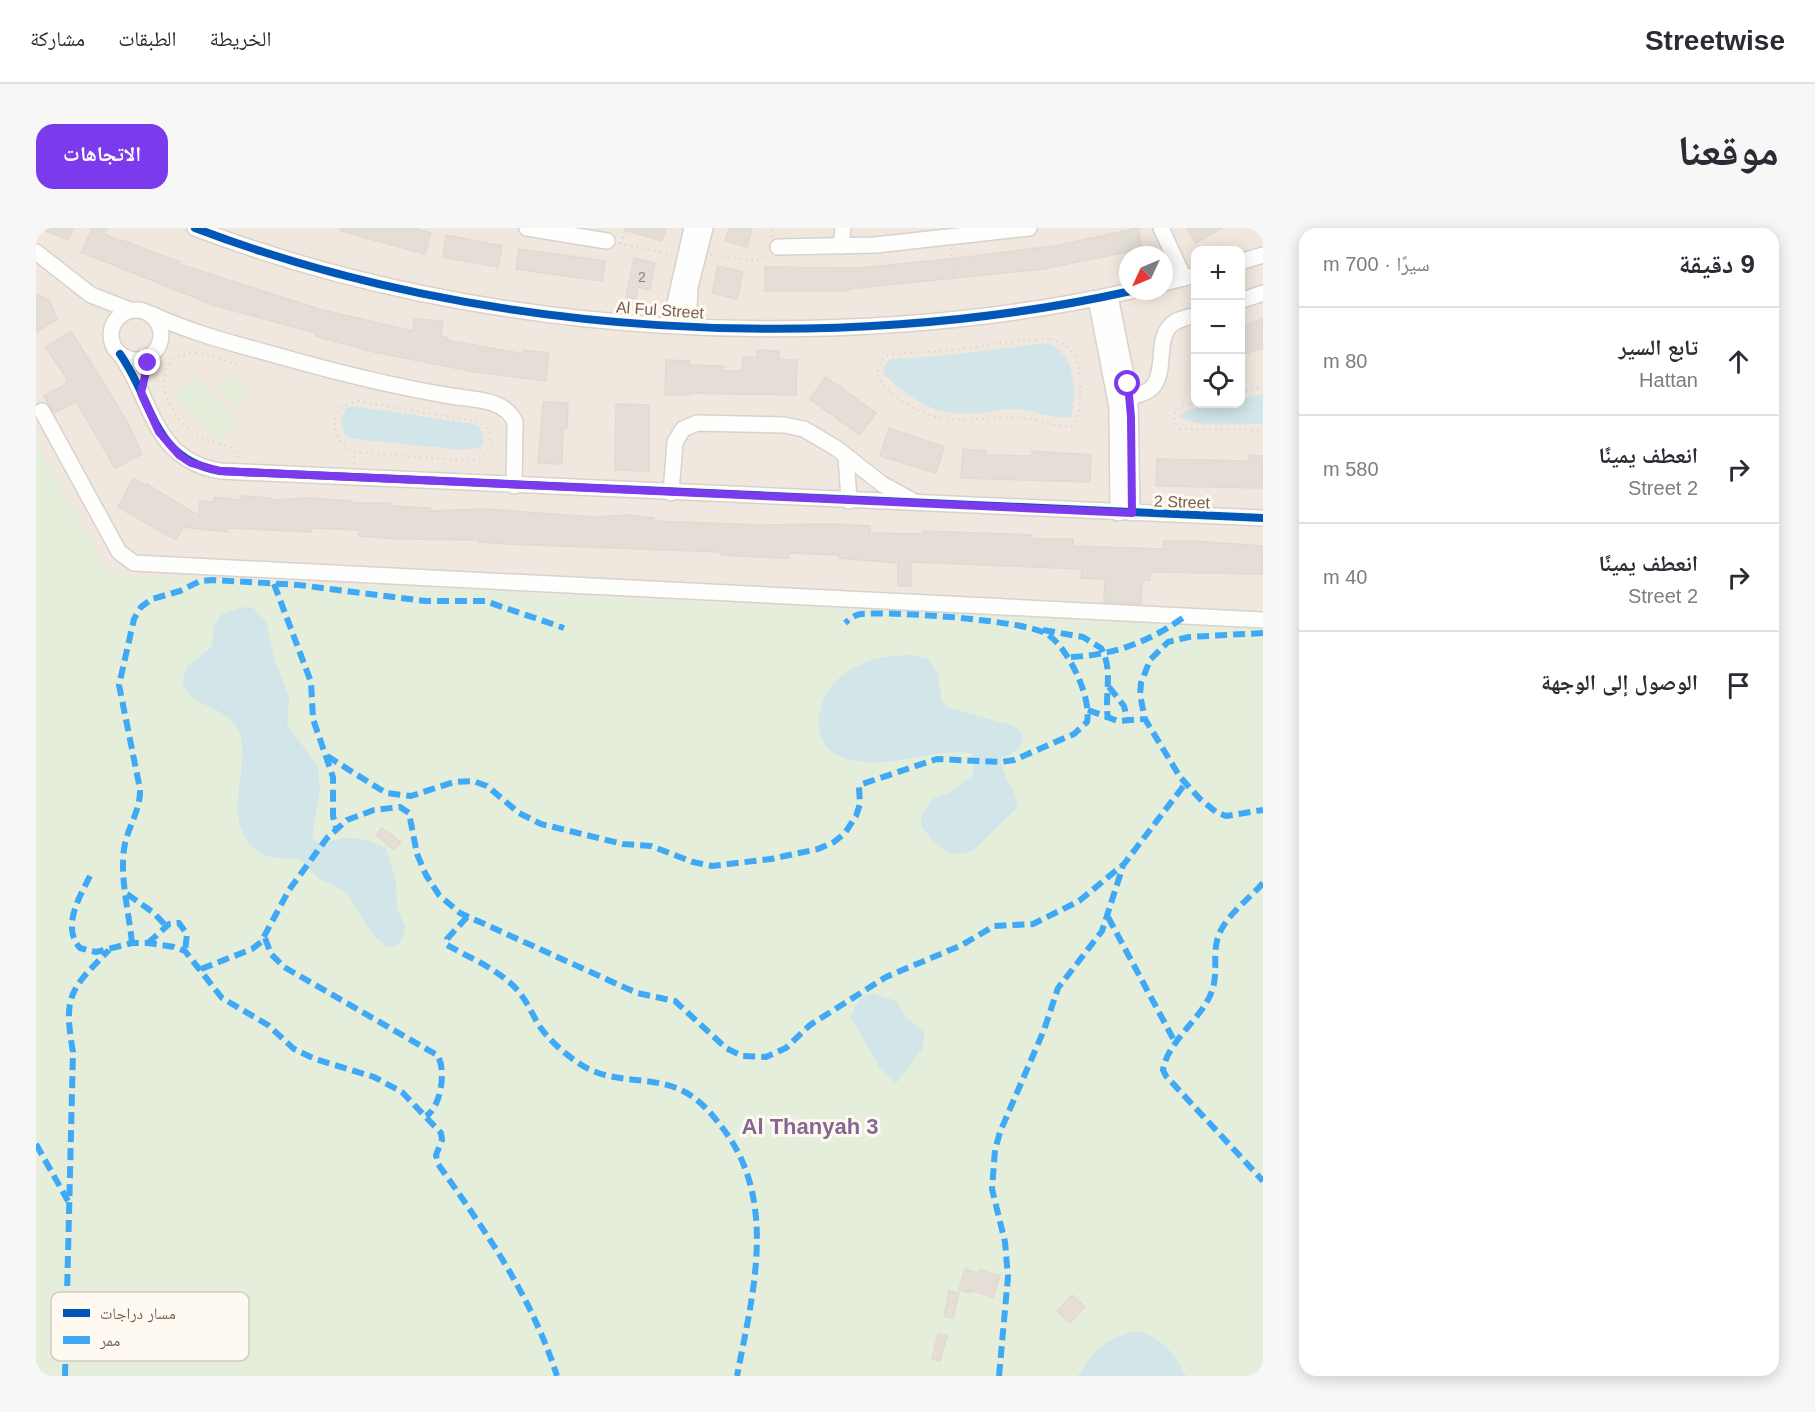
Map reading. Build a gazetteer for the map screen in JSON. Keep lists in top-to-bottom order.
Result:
{
  "streets": {
    "street": ["Al Ful Street", "2 Street"]
  },
  "districts": ["Al Thanyah 3"],
  "house_numbers": ["2"],
  "legend": ["مسار دراجات", "ممر"],
  "north": "bottom left",
  "page": {
    "header": "Streetwise",
    "nav": ["الخريطة", "الطبقات", "مشاركة"],
    "title": "موقعنا",
    "buttons": "الاتجاهات",
    "heading": ["9 دقيقة", "سيرًا · 700 m"],
    "map_buttons": ["+", "−"],
    "list": [
      ["تابع السير", "Hattan", "80 m"],
      ["انعطف يمينًا", "2 Street", "580 m"],
      ["انعطف يمينًا", "2 Street", "40 m"],
      "الوصول إلى الوجهة"
    ]
  }
}
